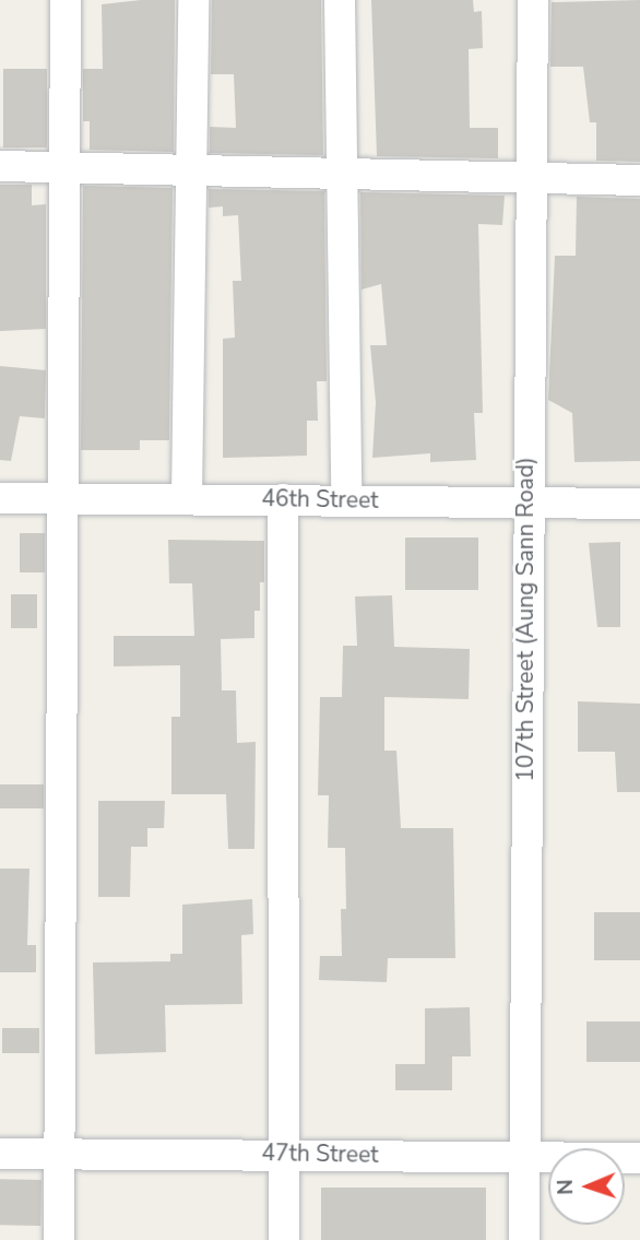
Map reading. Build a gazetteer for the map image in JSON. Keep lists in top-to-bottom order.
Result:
{
  "streets": {
    "street": ["46th Street", "107th Street (Aung Sann Road)", "47th Street"]
  },
  "crossings": [
    ["46th Street", "107th Street (Aung Sann Road)"],
    ["107th Street (Aung Sann Road)", "47th Street"]
  ],
  "north": "left"
}
